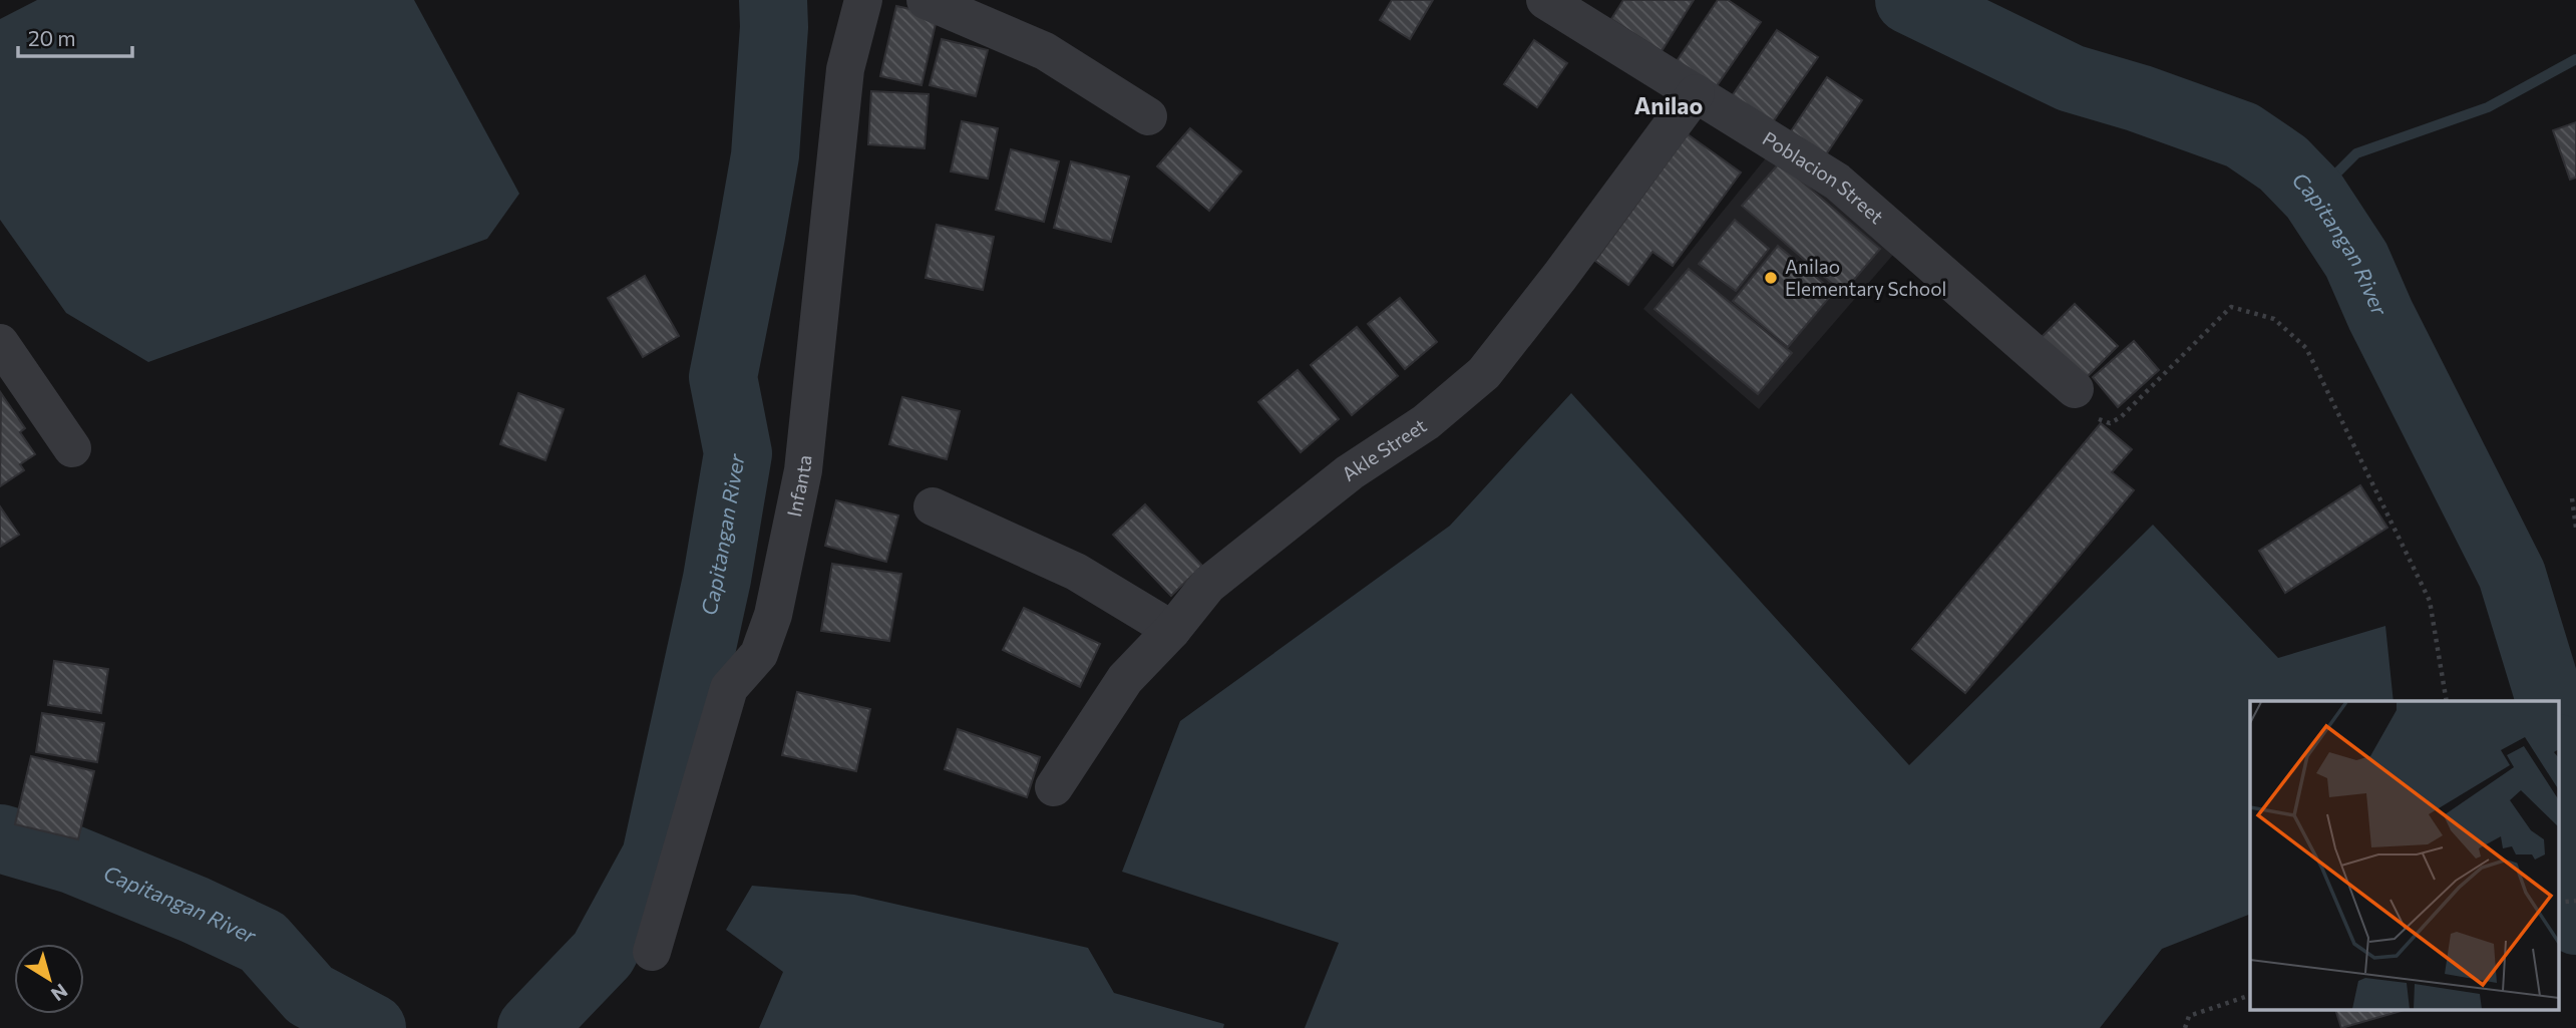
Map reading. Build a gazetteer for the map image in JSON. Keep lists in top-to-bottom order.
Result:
{
  "streets": {
    "street": ["Poblacion Street", "Akle Street", "Infanta"]
  },
  "crossings": [
    ["Poblacion Street", "Akle Street"]
  ],
  "districts": ["Anilao"],
  "water": ["Capitangan River"],
  "places": ["Anilao Elementary School"],
  "scale_bar": "20 m",
  "north": "bottom right"
}
